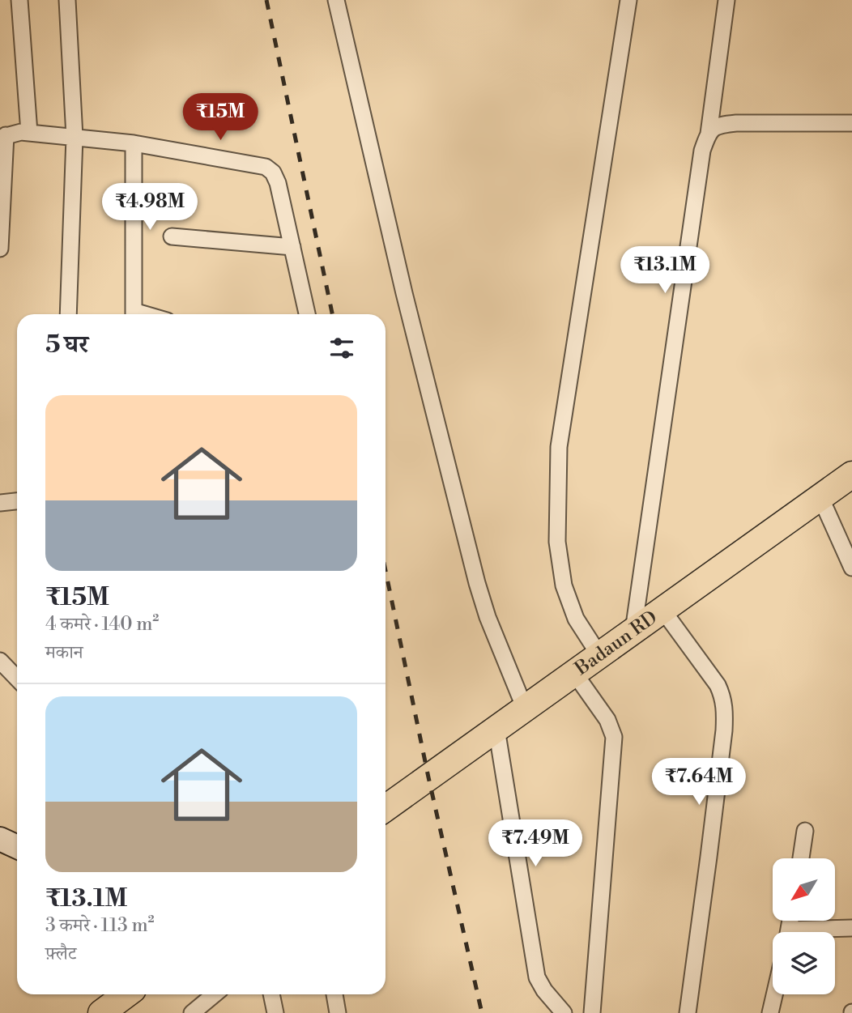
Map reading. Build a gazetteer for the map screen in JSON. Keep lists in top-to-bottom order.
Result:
{
  "streets": {
    "main road": ["Badaun RD"]
  },
  "north": "bottom left",
  "page": {
    "price": [
      "₹15M",
      "₹4.98M",
      "₹13.1M",
      "₹7.64M",
      "₹7.49M"
    ],
    "heading": "5 घर",
    "list": [
      {
        "name": "₹15M",
        "note": "4 कमरे · 140 m² · मकान"
      },
      {
        "name": "₹13.1M",
        "note": "3 कमरे · 113 m² · फ़्लैट"
      }
    ]
  }
}
